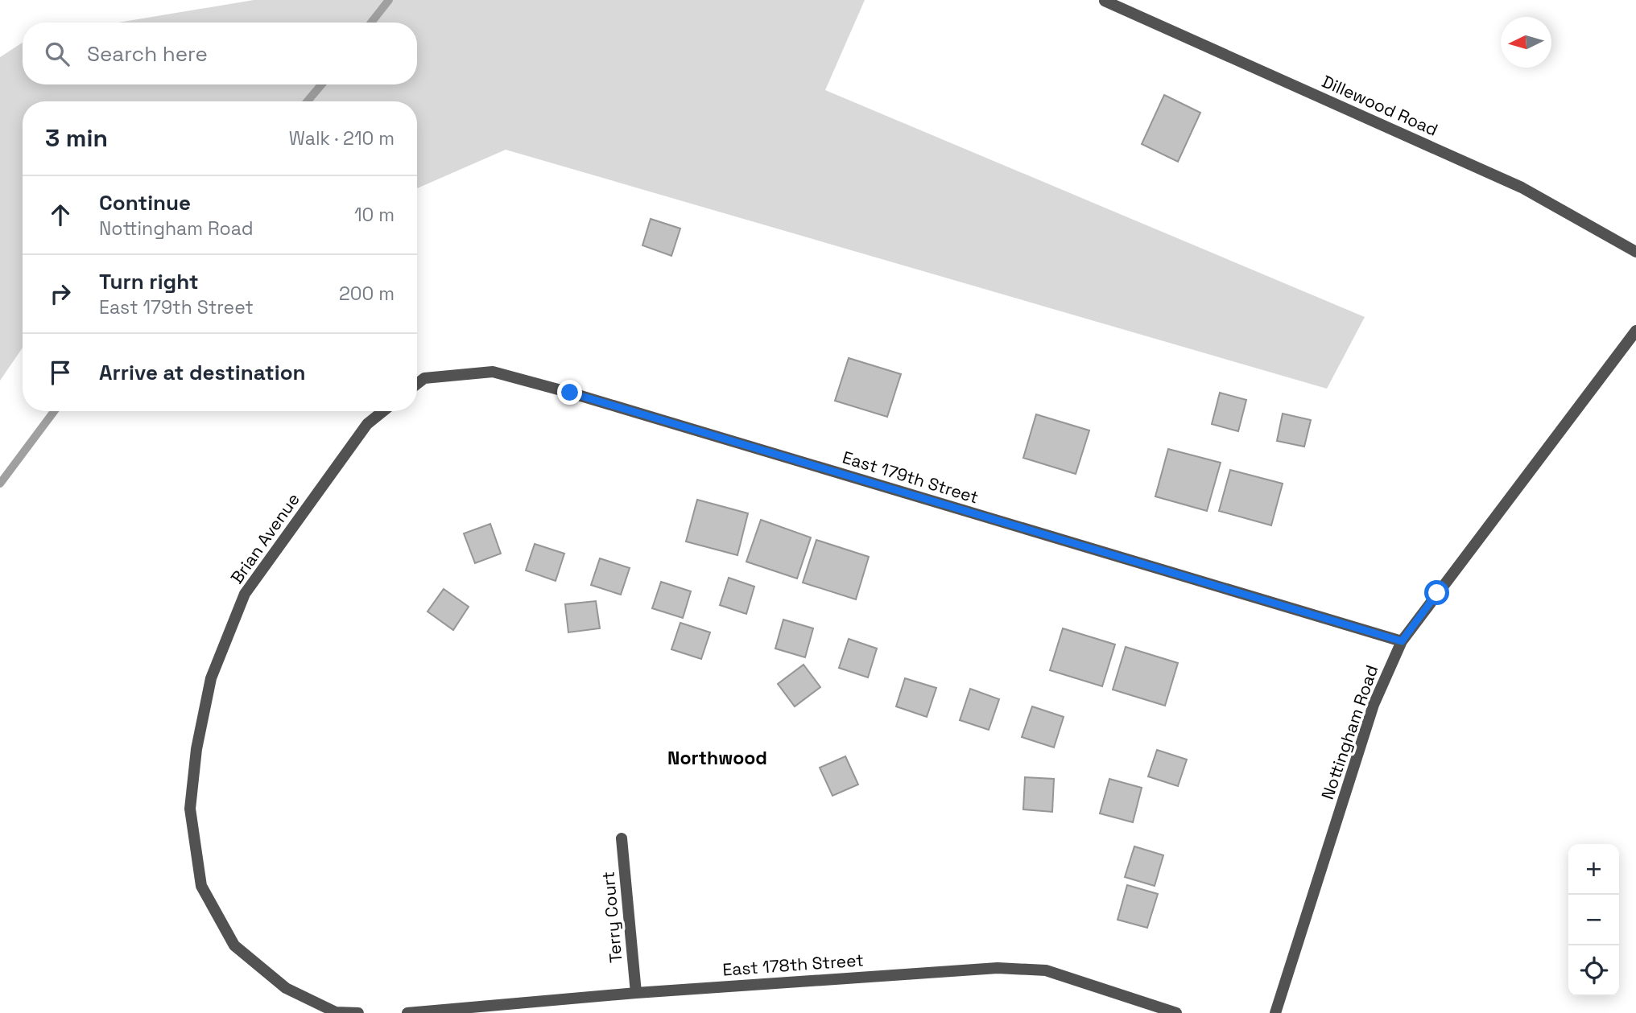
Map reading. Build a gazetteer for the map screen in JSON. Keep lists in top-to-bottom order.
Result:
{
  "streets": {
    "street": [
      "Dillewood Road",
      "East 179th Street",
      "Brian Avenue",
      "Nottingham Road",
      "Terry Court",
      "East 178th Street"
    ]
  },
  "crossings": [
    ["East 179th Street", "Nottingham Road"],
    ["Terry Court", "East 178th Street"]
  ],
  "districts": ["Northwood"],
  "north": "left",
  "page": {
    "search": "Search here",
    "heading": ["3 min", "Walk · 210 m"],
    "list": [
      ["Continue", "Nottingham Road", "10 m"],
      ["Turn right", "East 179th Street", "200 m"],
      "Arrive at destination"
    ],
    "map_buttons": ["+", "−"]
  }
}
